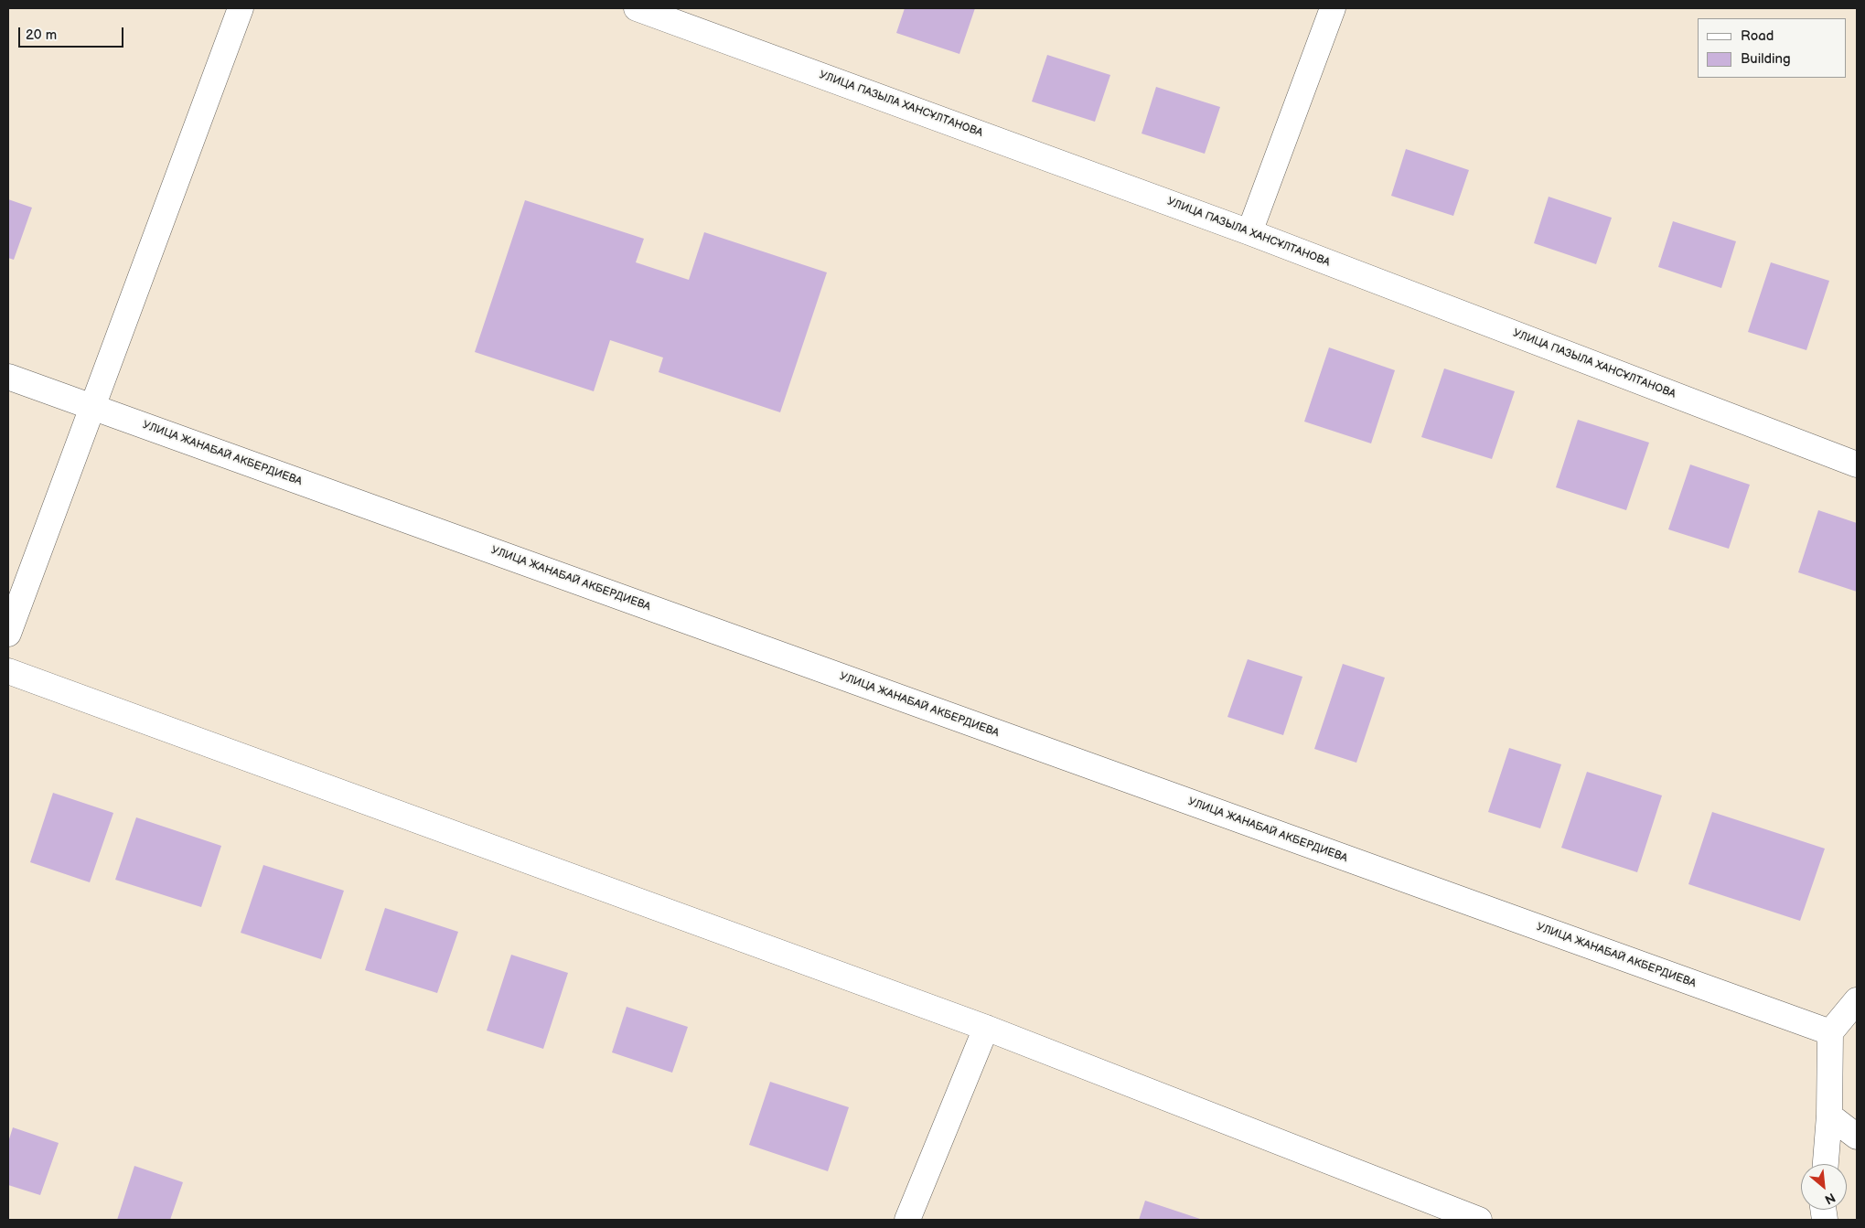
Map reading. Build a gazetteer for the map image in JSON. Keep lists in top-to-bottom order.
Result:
{
  "streets": {
    "street": ["УЛИЦА ПАЗЫЛА ХАНСҰЛТАНОВА", "УЛИЦА ЖАНАБАЙ АКБЕРДИЕВА"]
  },
  "legend": ["Road", "Building"],
  "scale_bar": "20 m",
  "north": "bottom right"
}
